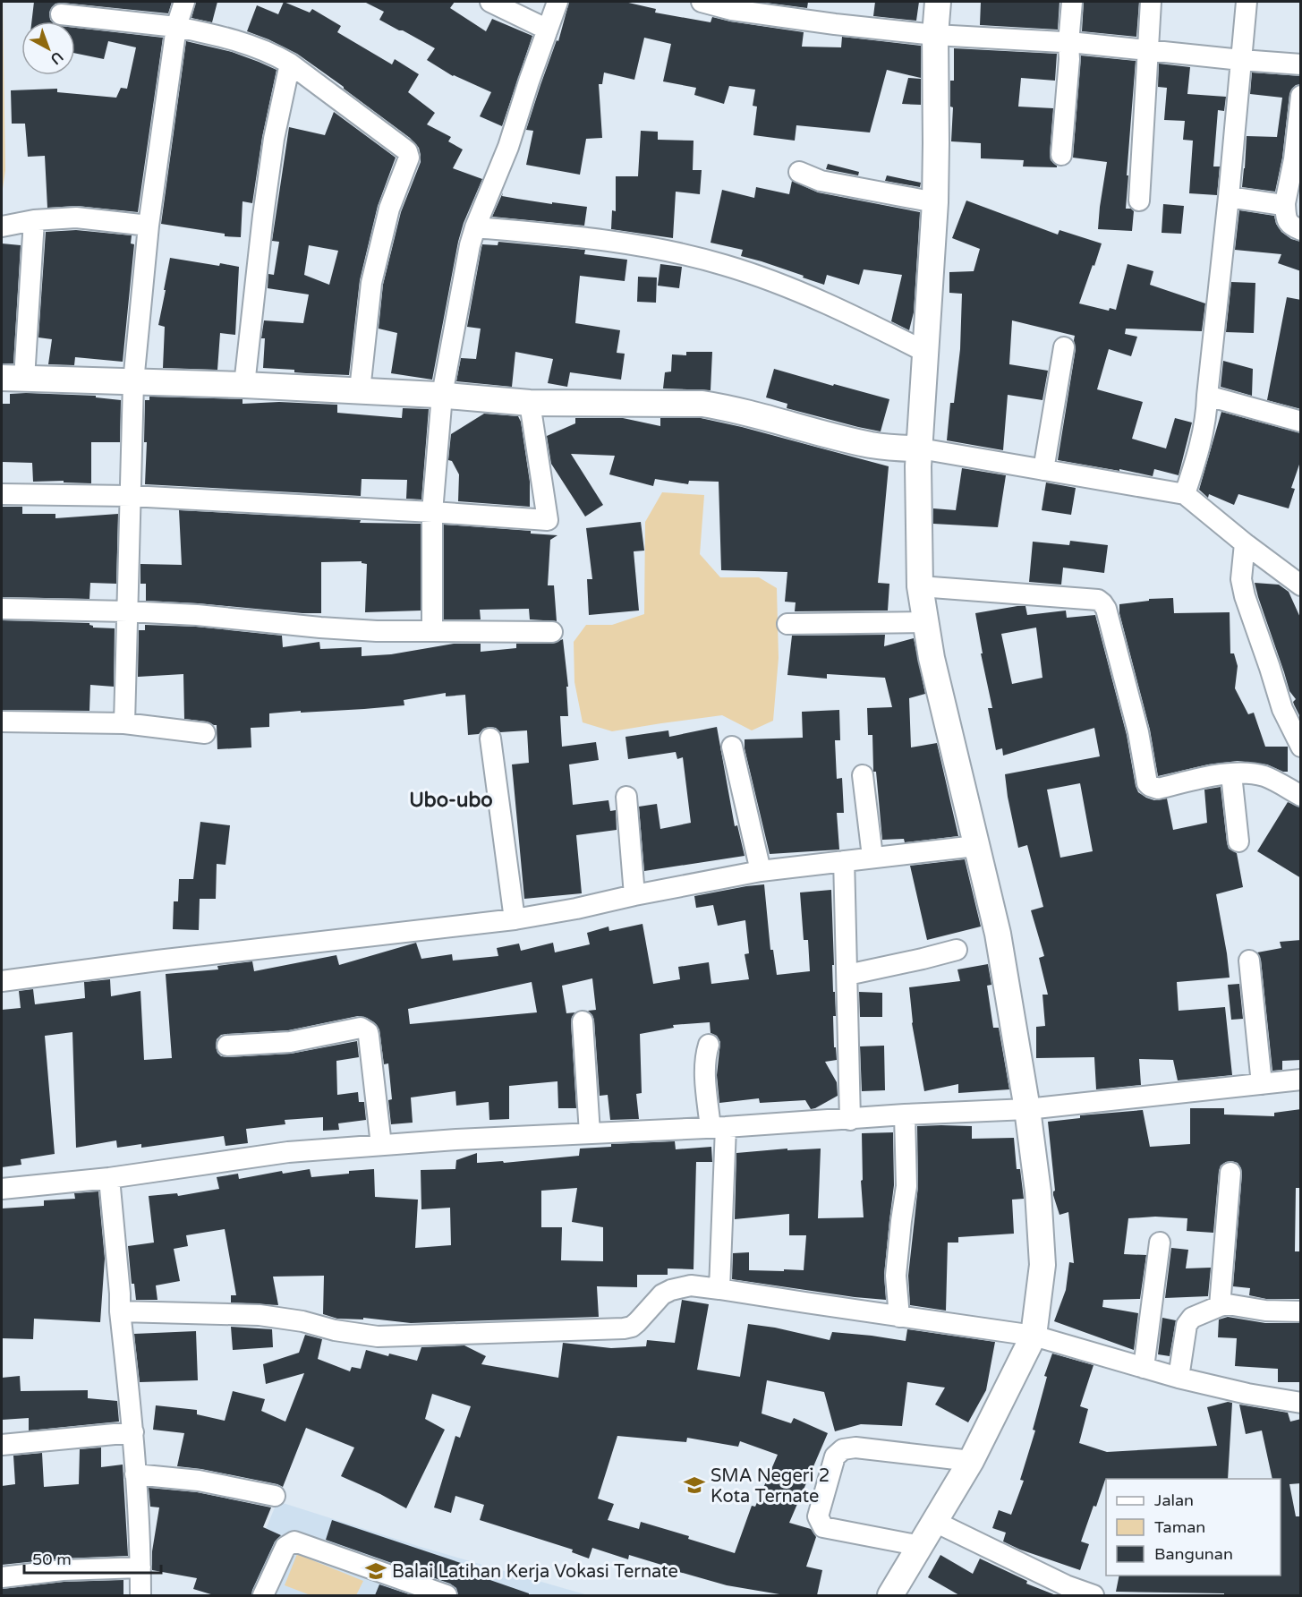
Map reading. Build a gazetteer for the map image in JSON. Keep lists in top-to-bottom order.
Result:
{
  "districts": ["Ubo-ubo"],
  "places": {
    "school or university": ["SMA Negeri 2 Kota Ternate", "Balai Latihan Kerja Vokasi Ternate"]
  },
  "legend": ["Jalan", "Taman", "Bangunan"],
  "scale_bar": "50 m",
  "north": "bottom right"
}
